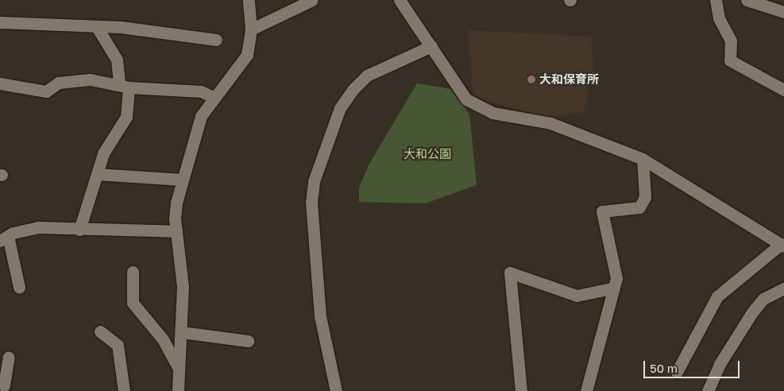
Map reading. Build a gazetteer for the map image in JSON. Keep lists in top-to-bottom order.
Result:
{
  "parks": ["大和公園"],
  "places": ["大和保育所"],
  "scale_bar": "50 m"
}
